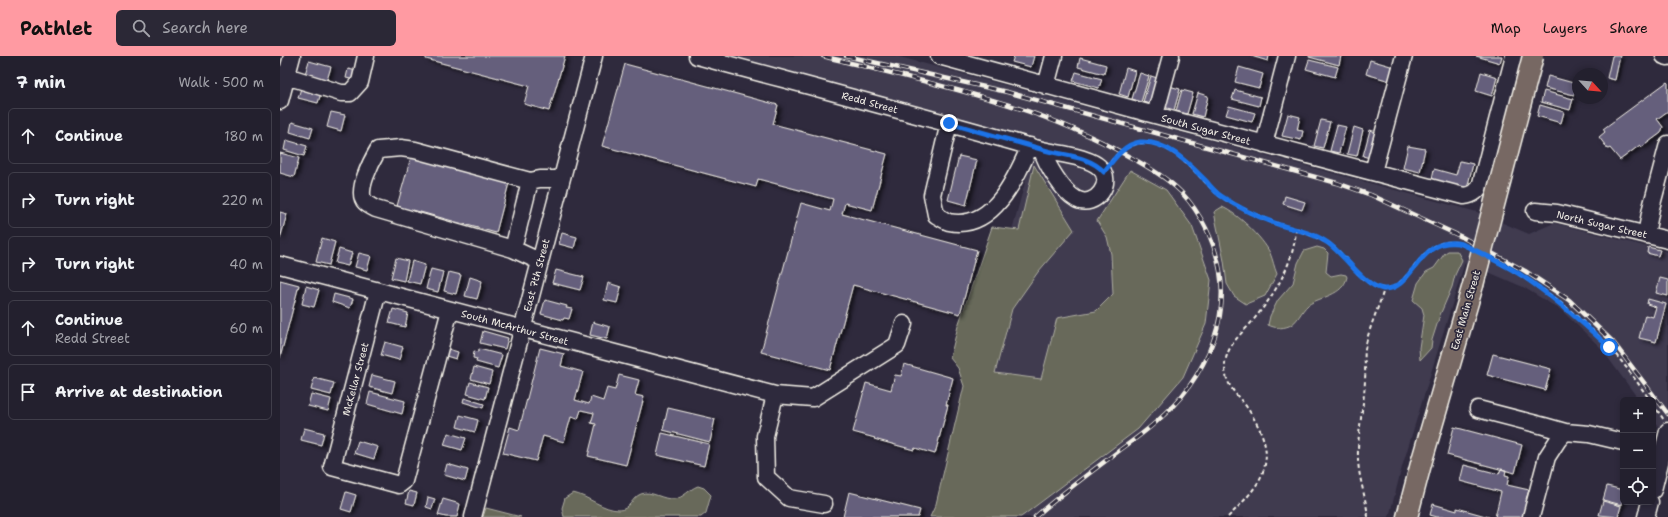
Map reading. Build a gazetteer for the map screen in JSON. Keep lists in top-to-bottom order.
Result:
{
  "streets": {
    "main road": ["East Main Street"],
    "street": [
      "Redd Street",
      "South Sugar Street",
      "North Sugar Street",
      "East 7th Street",
      "South McArthur Street",
      "McKellar Street"
    ]
  },
  "crossings": [
    ["East 7th Street", "South McArthur Street"],
    ["South McArthur Street", "McKellar Street"]
  ],
  "north": "bottom right",
  "page": {
    "header": "Pathlet",
    "search": "Search here",
    "nav": ["Map", "Layers", "Share"],
    "heading": ["7 min", "Walk · 500 m"],
    "list": [
      ["Continue", "180 m"],
      ["Turn right", "220 m"],
      ["Turn right", "40 m"],
      ["Continue", "Redd Street", "60 m"],
      "Arrive at destination"
    ],
    "map_buttons": ["+", "−"]
  }
}
